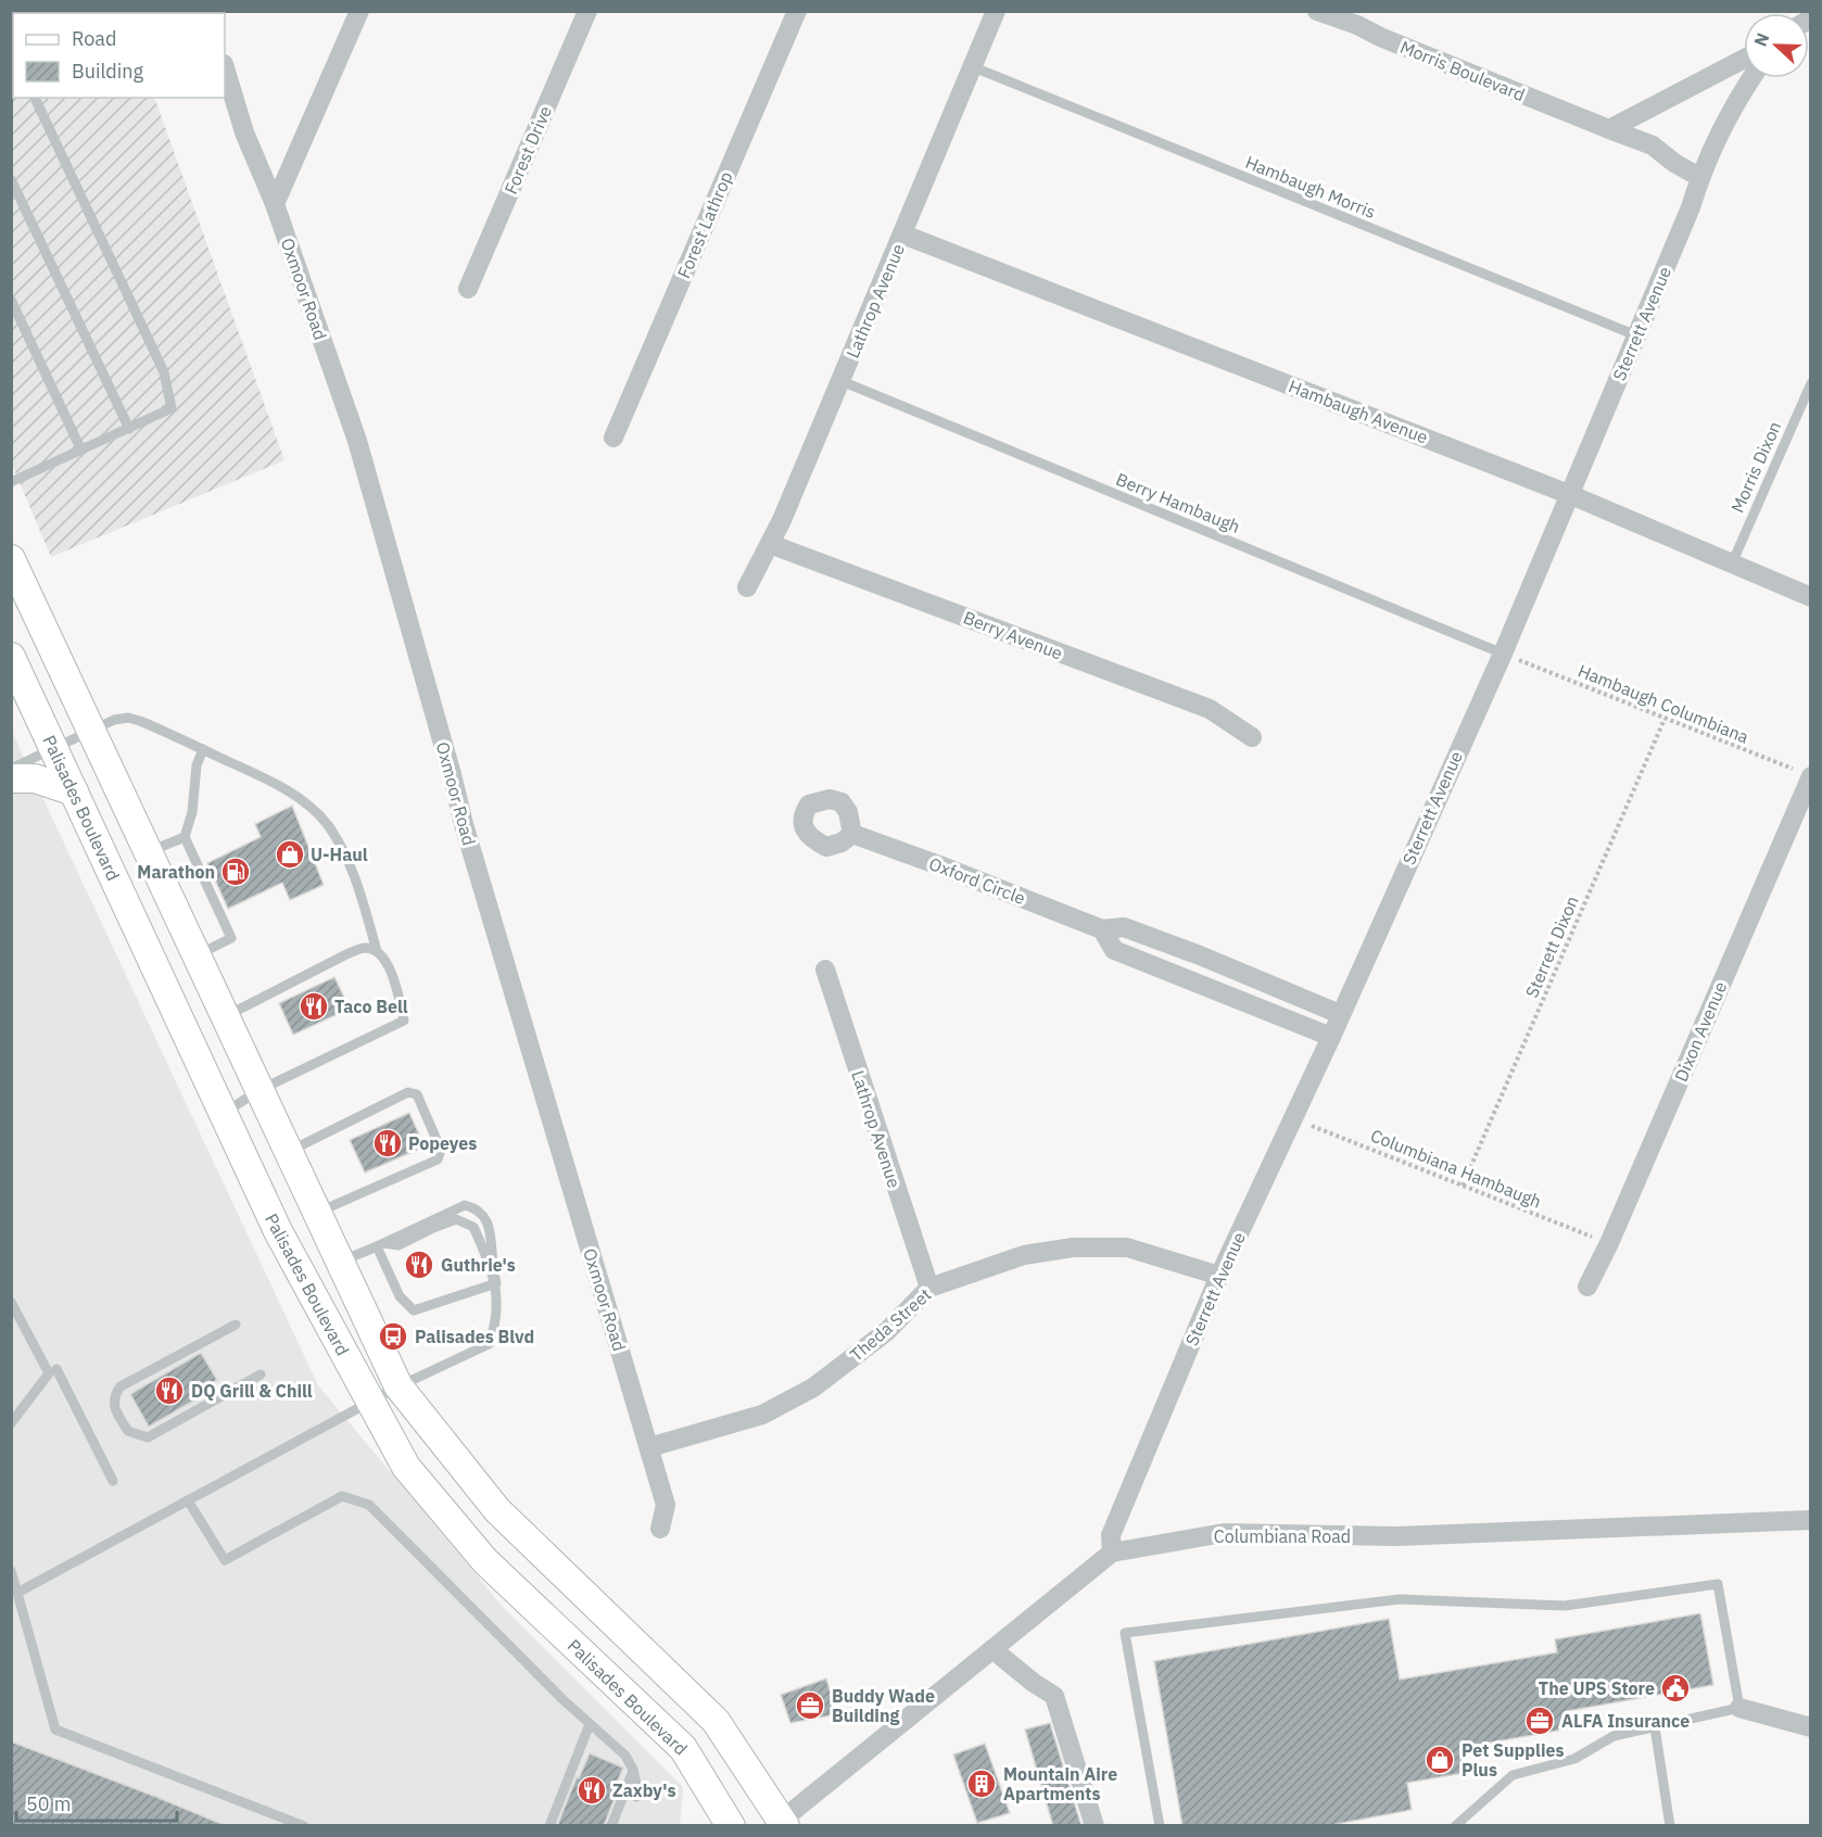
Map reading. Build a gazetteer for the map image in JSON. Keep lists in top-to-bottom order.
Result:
{
  "streets": {
    "main road": ["Palisades Boulevard"],
    "street": [
      "Morris Boulevard",
      "Forest Drive",
      "Forest Lathrop",
      "Oxmoor Road",
      "Lathrop Avenue",
      "Sterrett Avenue",
      "Hambaugh Avenue",
      "Berry Avenue",
      "Oxford Circle",
      "Dixon Avenue",
      "Theda Street",
      "Columbiana Road"
    ],
    "lane": ["Hambaugh Morris", "Morris Dixon", "Berry Hambaugh"],
    "path": ["Hambaugh Columbiana", "Sterrett Dixon", "Columbiana Hambaugh"]
  },
  "crossings": [
    ["Morris Boulevard", "Sterrett Avenue"],
    ["Hambaugh Morris", "Lathrop Avenue"],
    ["Hambaugh Morris", "Sterrett Avenue"],
    ["Oxmoor Road", "Theda Street"],
    ["Lathrop Avenue", "Hambaugh Avenue"],
    ["Lathrop Avenue", "Berry Hambaugh"],
    ["Lathrop Avenue", "Berry Avenue"],
    ["Lathrop Avenue", "Theda Street"],
    ["Sterrett Avenue", "Hambaugh Avenue"],
    ["Sterrett Avenue", "Berry Hambaugh"],
    ["Sterrett Avenue", "Hambaugh Columbiana"],
    ["Sterrett Avenue", "Oxford Circle"],
    ["Sterrett Avenue", "Columbiana Hambaugh"],
    ["Sterrett Avenue", "Theda Street"],
    ["Sterrett Avenue", "Columbiana Road"],
    ["Hambaugh Avenue", "Morris Dixon"],
    ["Berry Hambaugh", "Hambaugh Columbiana"],
    ["Hambaugh Columbiana", "Sterrett Dixon"],
    ["Hambaugh Columbiana", "Dixon Avenue"],
    ["Palisades Boulevard", "Columbiana Road"],
    ["Sterrett Dixon", "Columbiana Hambaugh"],
    ["Dixon Avenue", "Columbiana Hambaugh"]
  ],
  "places": {
    "shop": ["U-Haul", "Pet Supplies Plus"],
    "fuel station": ["Marathon"],
    "restaurant": [
      "Taco Bell",
      "Popeyes",
      "Guthrie's",
      "DQ Grill & Chill",
      "Zaxby's"
    ],
    "bus stop": ["Palisades Blvd"],
    "public building": ["The UPS Store"],
    "office": ["Buddy Wade Building", "ALFA Insurance"],
    "building": ["Mountain Aire Apartments"]
  },
  "legend": ["Road", "Building"],
  "scale_bar": "50 m",
  "north": "left"
}
